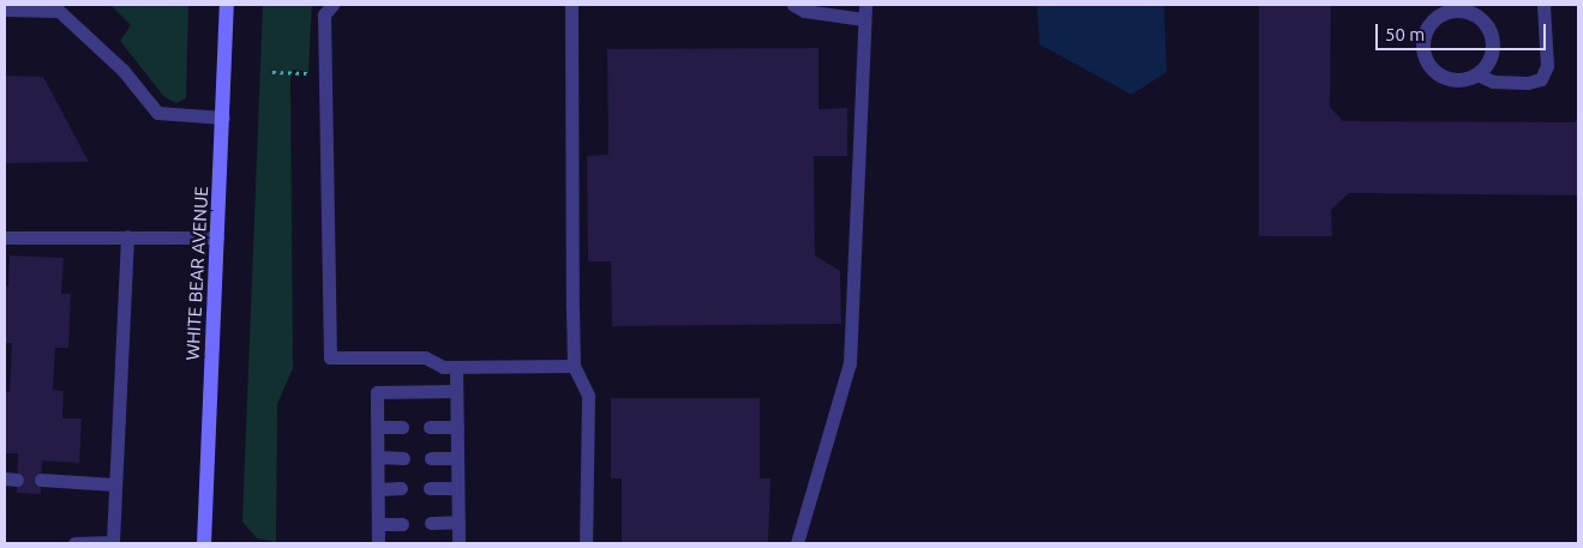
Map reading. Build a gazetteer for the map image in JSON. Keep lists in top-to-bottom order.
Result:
{
  "streets": {
    "main road": ["WHITE BEAR AVENUE"]
  },
  "scale_bar": "50 m"
}
